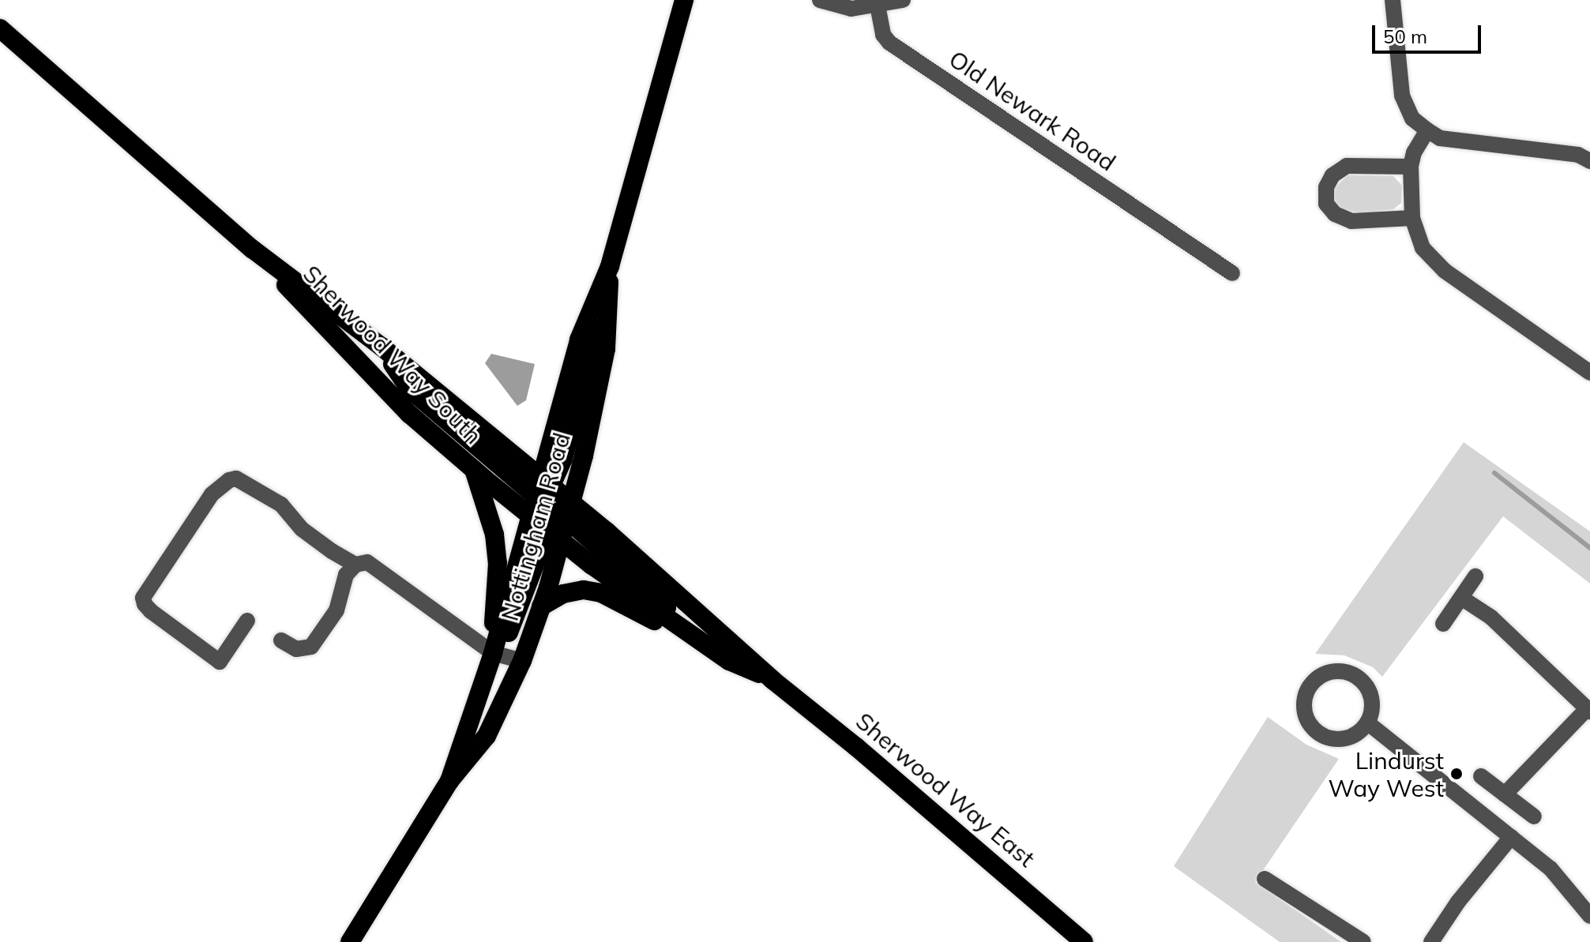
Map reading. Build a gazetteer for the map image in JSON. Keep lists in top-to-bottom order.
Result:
{
  "streets": {
    "highway": ["Sherwood Way South", "Nottingham Road", "Sherwood Way East"],
    "street": ["Old Newark Road"]
  },
  "crossings": [
    ["Sherwood Way South", "Nottingham Road"],
    ["Sherwood Way South", "Sherwood Way East"],
    ["Nottingham Road", "Sherwood Way East"]
  ],
  "places": ["Lindurst Way West"],
  "scale_bar": "50 m"
}
